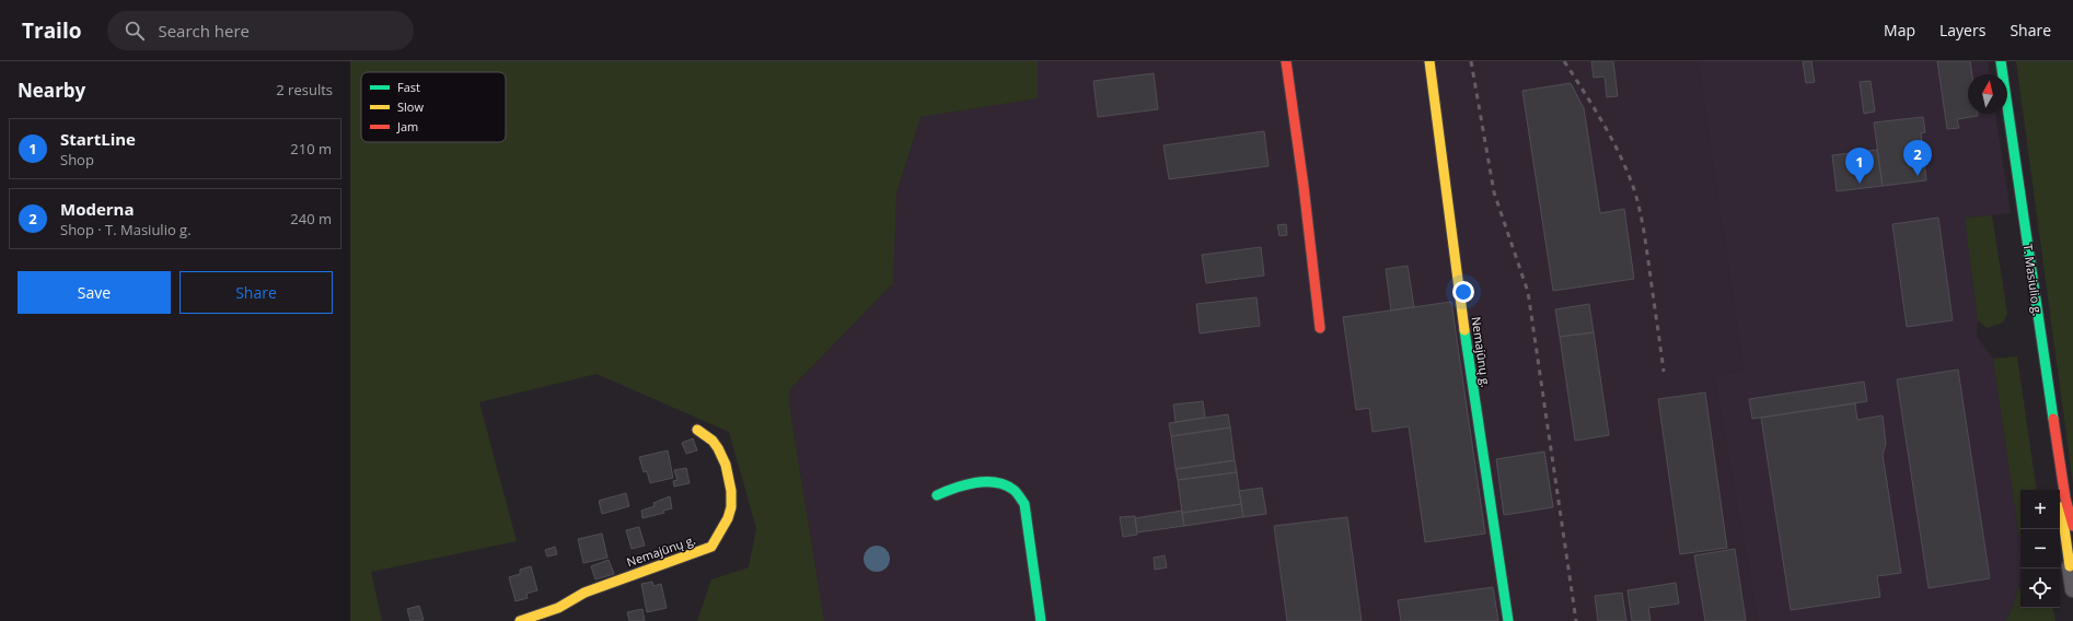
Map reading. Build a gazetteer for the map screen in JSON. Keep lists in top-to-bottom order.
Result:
{
  "streets": {
    "street": ["T. Masiulio g.", "Nemajūnų g."]
  },
  "legend": ["Fast", "Slow", "Jam"],
  "north": "top",
  "page": {
    "header": "Trailo",
    "search": "Search here",
    "nav": ["Map", "Layers", "Share"],
    "heading": ["Nearby", "2 results"],
    "list": [
      {
        "mark": "1",
        "name": "StartLine",
        "note": "Shop",
        "value": "210 m"
      },
      {
        "mark": "2",
        "name": "Moderna",
        "note": "Shop · T. Masiulio g.",
        "value": "240 m"
      }
    ],
    "pins": ["2", "1"],
    "buttons": ["Save", "Share"],
    "map_buttons": ["+", "−"]
  }
}
